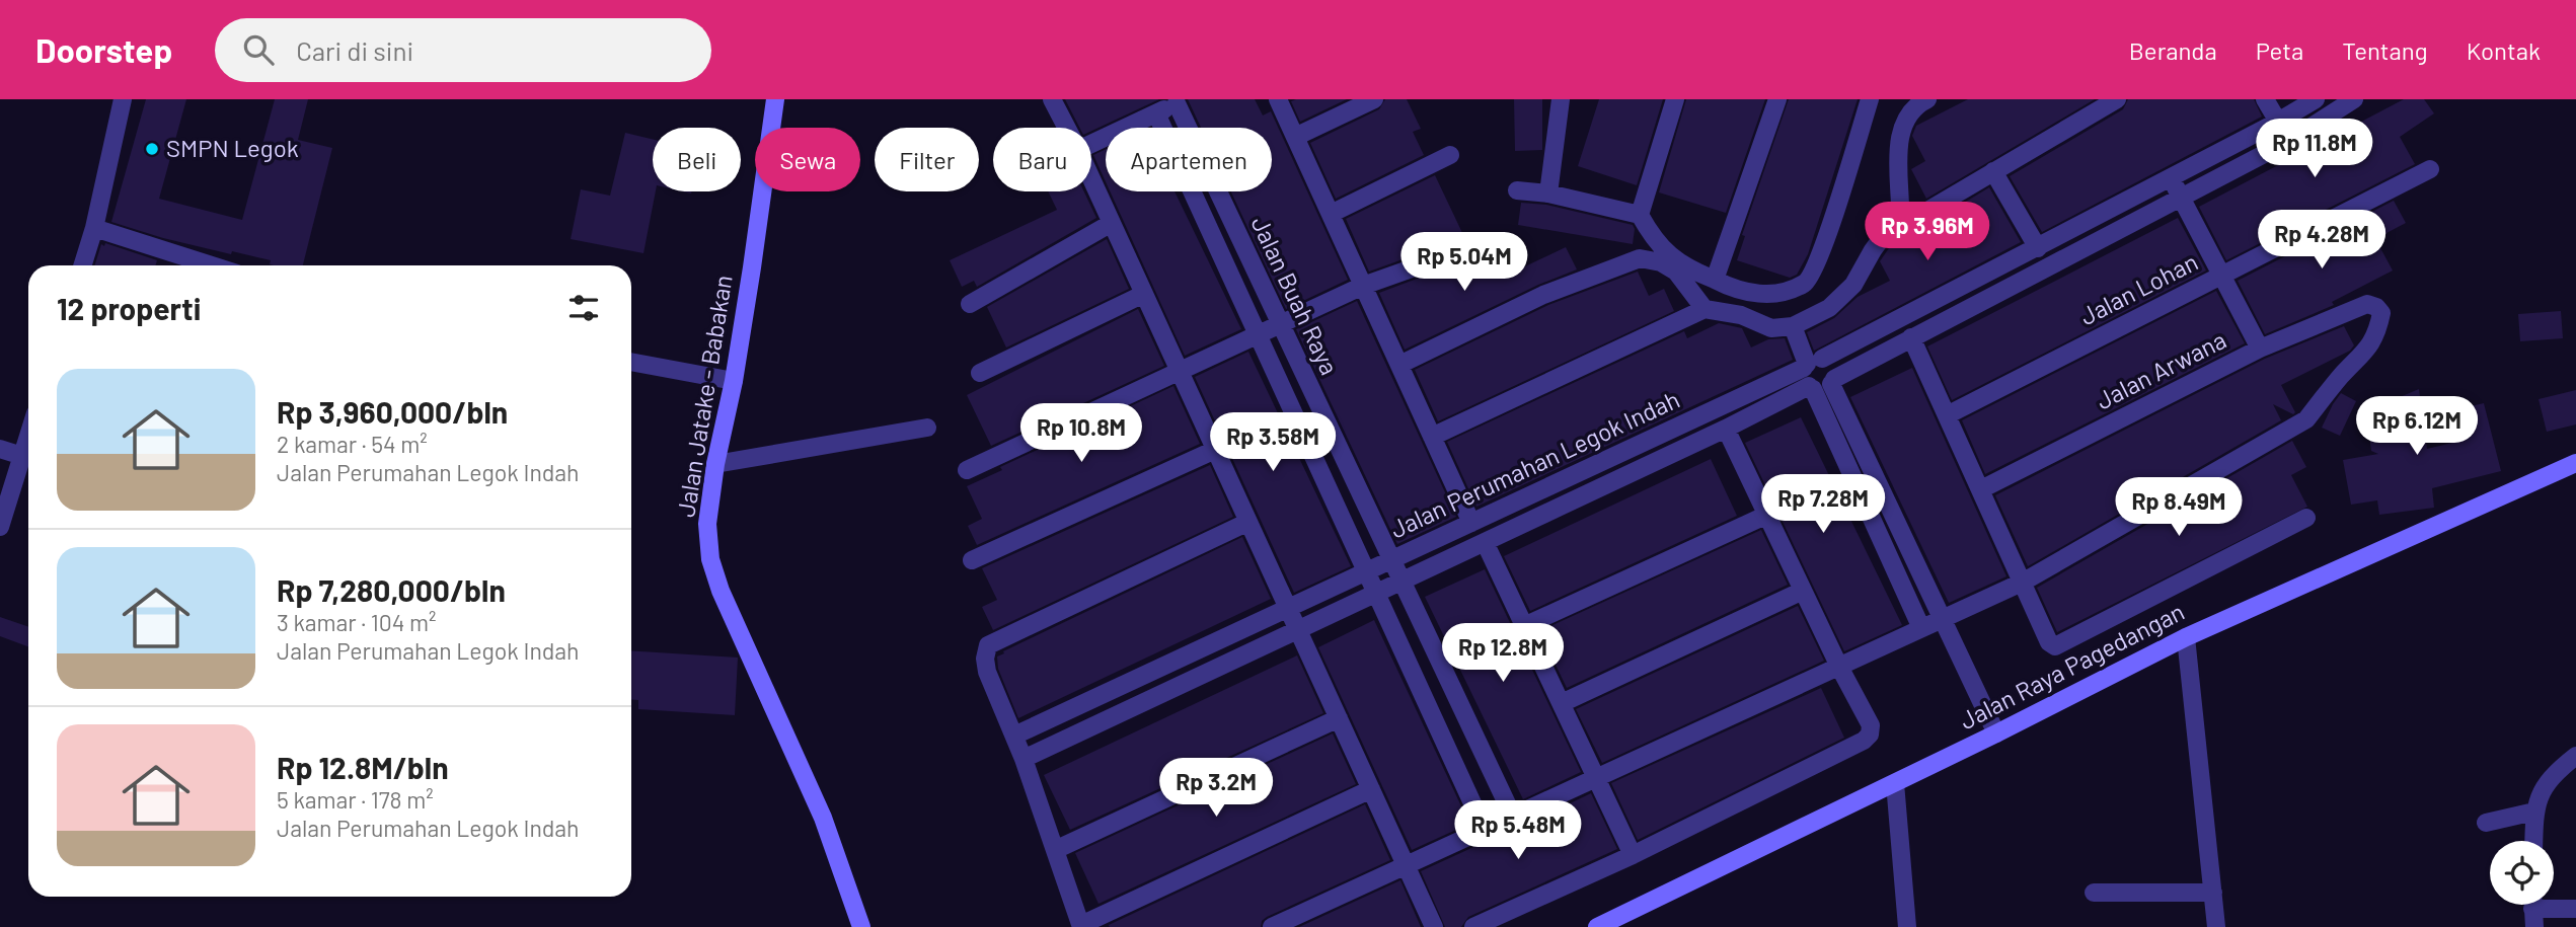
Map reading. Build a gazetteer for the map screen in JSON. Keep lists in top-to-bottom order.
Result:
{
  "streets": {
    "street": [
      "Jalan Lohan",
      "Jalan Buah Raya",
      "Jalan Arwana",
      "Jalan Jatake - Babakan",
      "Jalan Perumahan Legok Indah",
      "Jalan Raya Pagedangan"
    ]
  },
  "crossings": [
    ["Jalan Buah Raya", "Jalan Perumahan Legok Indah"]
  ],
  "places": ["SMPN Legok"],
  "page": {
    "header": "Doorstep",
    "search": "Cari di sini",
    "nav": [
      "Beranda",
      "Peta",
      "Tentang",
      "Kontak"
    ],
    "price": [
      "Rp 11.8M",
      "Rp 3.96M",
      "Rp 4.28M",
      "Rp 5.04M",
      "Rp 6.12M",
      "Rp 10.8M",
      "Rp 3.58M",
      "Rp 7.28M",
      "Rp 8.49M",
      "Rp 12.8M",
      "Rp 3.2M",
      "Rp 5.48M"
    ],
    "chip": [
      "Beli",
      "Sewa",
      "Filter",
      "Baru",
      "Apartemen"
    ],
    "heading": "12 properti",
    "list": [
      {
        "name": "Rp 3,960,000/bln",
        "note": "2 kamar · 54 m² · Jalan Perumahan Legok Indah"
      },
      {
        "name": "Rp 7,280,000/bln",
        "note": "3 kamar · 104 m² · Jalan Perumahan Legok Indah"
      },
      {
        "name": "Rp 12.8M/bln",
        "note": "5 kamar · 178 m² · Jalan Perumahan Legok Indah"
      }
    ]
  }
}
